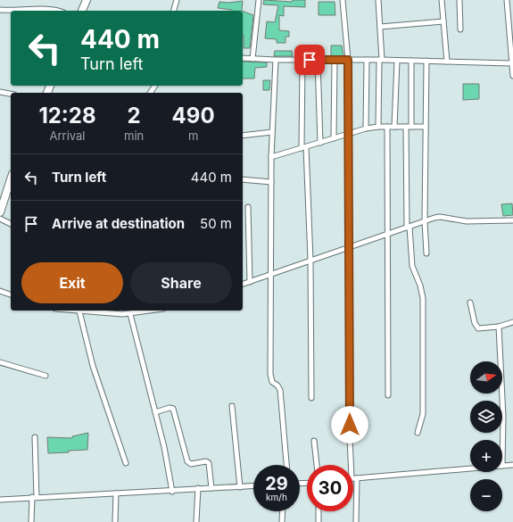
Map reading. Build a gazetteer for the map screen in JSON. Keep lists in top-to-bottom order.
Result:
{
  "north": "right",
  "page": {
    "turn": ["440 m", "Turn left"],
    "eta": [
      "12:28",
      "Arrival",
      "2",
      "min",
      "490",
      "m"
    ],
    "list": [
      {
        "name": "Turn left",
        "value": "440 m"
      },
      {
        "name": "Arrive at destination",
        "value": "50 m"
      }
    ],
    "buttons": ["Exit", "Share"],
    "map_buttons": ["+", "−"],
    "speed": "29 km/h",
    "limit": "30"
  }
}
